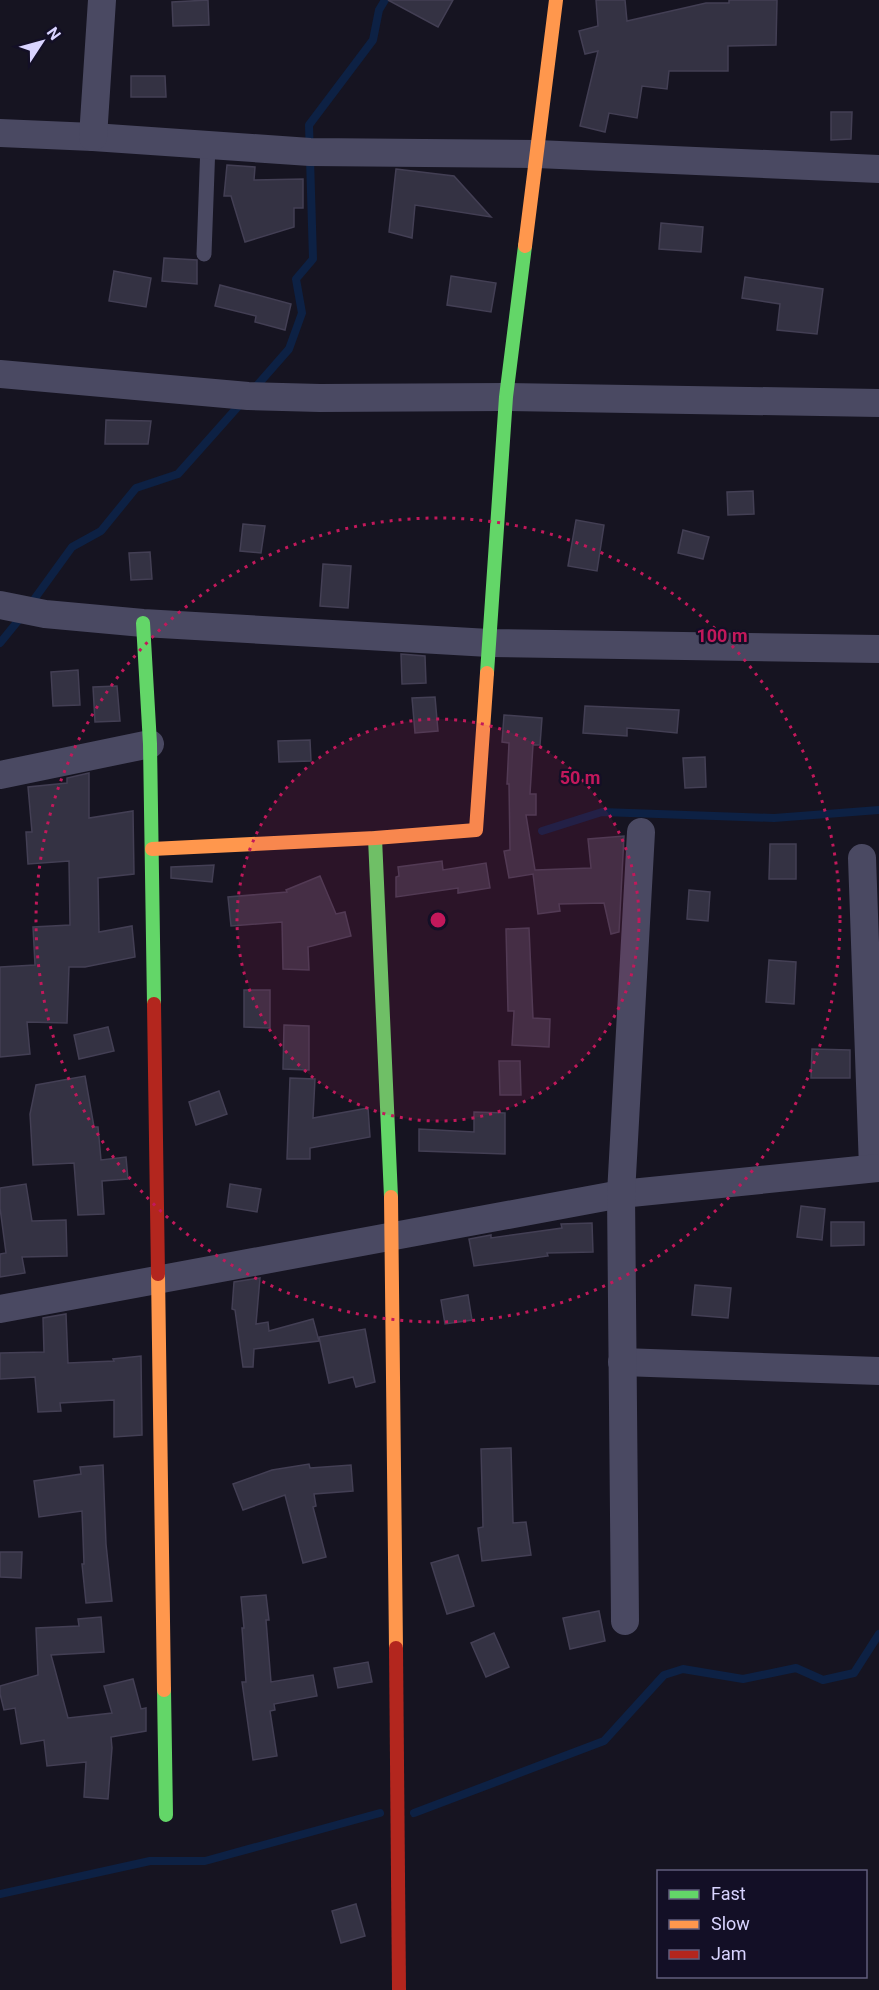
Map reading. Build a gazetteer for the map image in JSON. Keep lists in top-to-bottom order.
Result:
{
  "legend": ["Fast", "Slow", "Jam"],
  "north": "top right",
  "rings": ["100 m", "50 m"]
}
